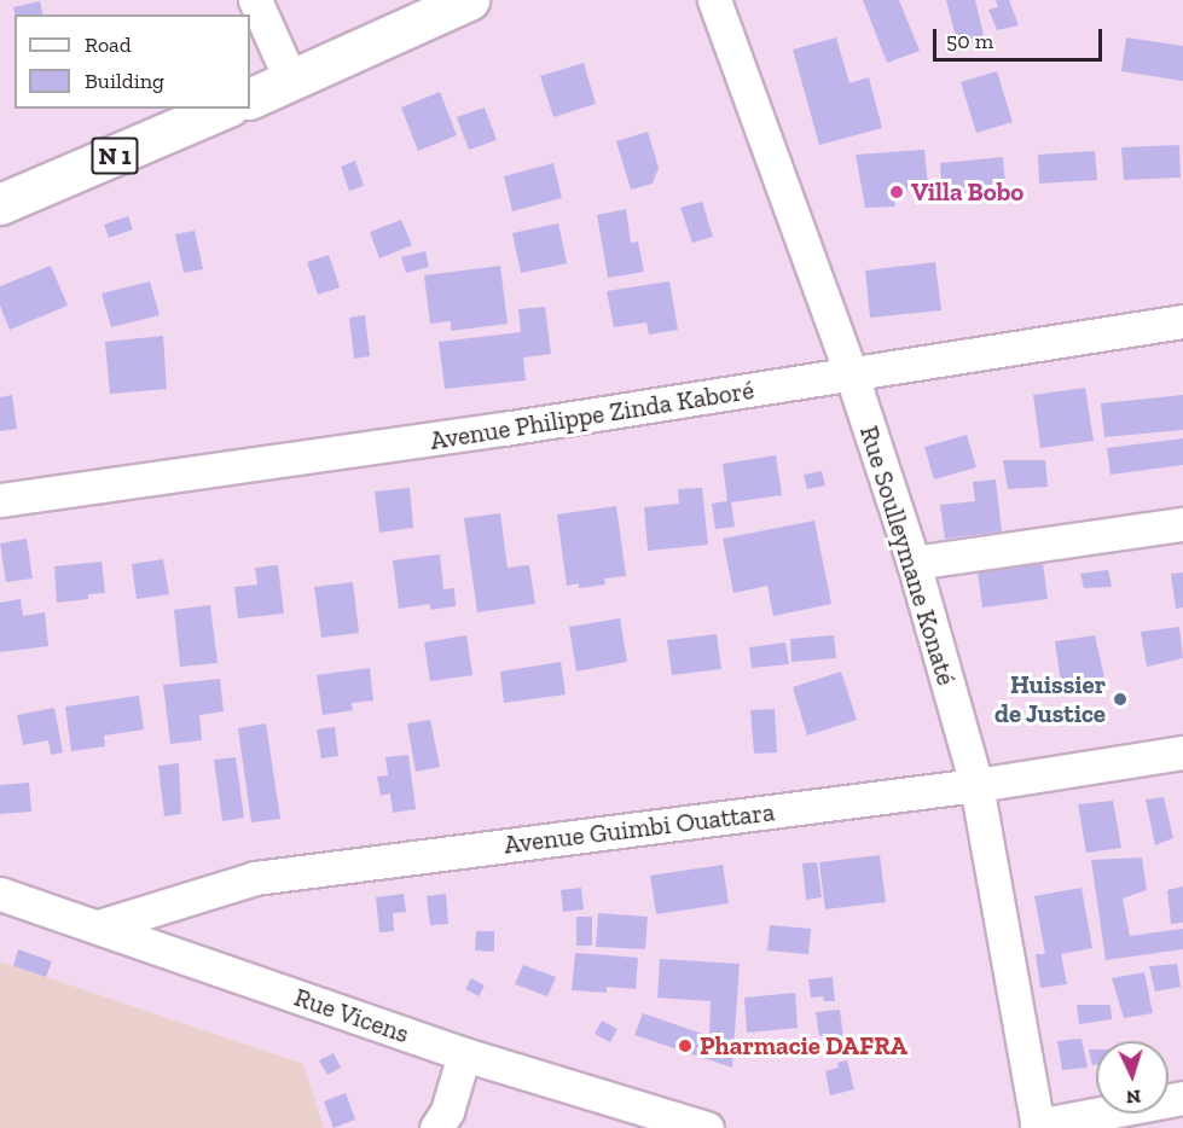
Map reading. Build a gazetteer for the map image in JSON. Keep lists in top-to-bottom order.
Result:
{
  "streets": {
    "highway": ["N 1"],
    "street": [
      "Avenue Philippe Zinda Kaboré",
      "Rue Soulleymane Konaté",
      "Avenue Guimbi Ouattara",
      "Rue Vicens"
    ]
  },
  "crossings": [
    ["Avenue Philippe Zinda Kaboré", "Rue Soulleymane Konaté"],
    ["Rue Soulleymane Konaté", "Avenue Guimbi Ouattara"],
    ["Avenue Guimbi Ouattara", "Rue Vicens"]
  ],
  "places": ["Villa Bobo", "Huissier de Justice", "Pharmacie DAFRA"],
  "legend": ["Road", "Building"],
  "scale_bar": "50 m",
  "north": "bottom"
}
